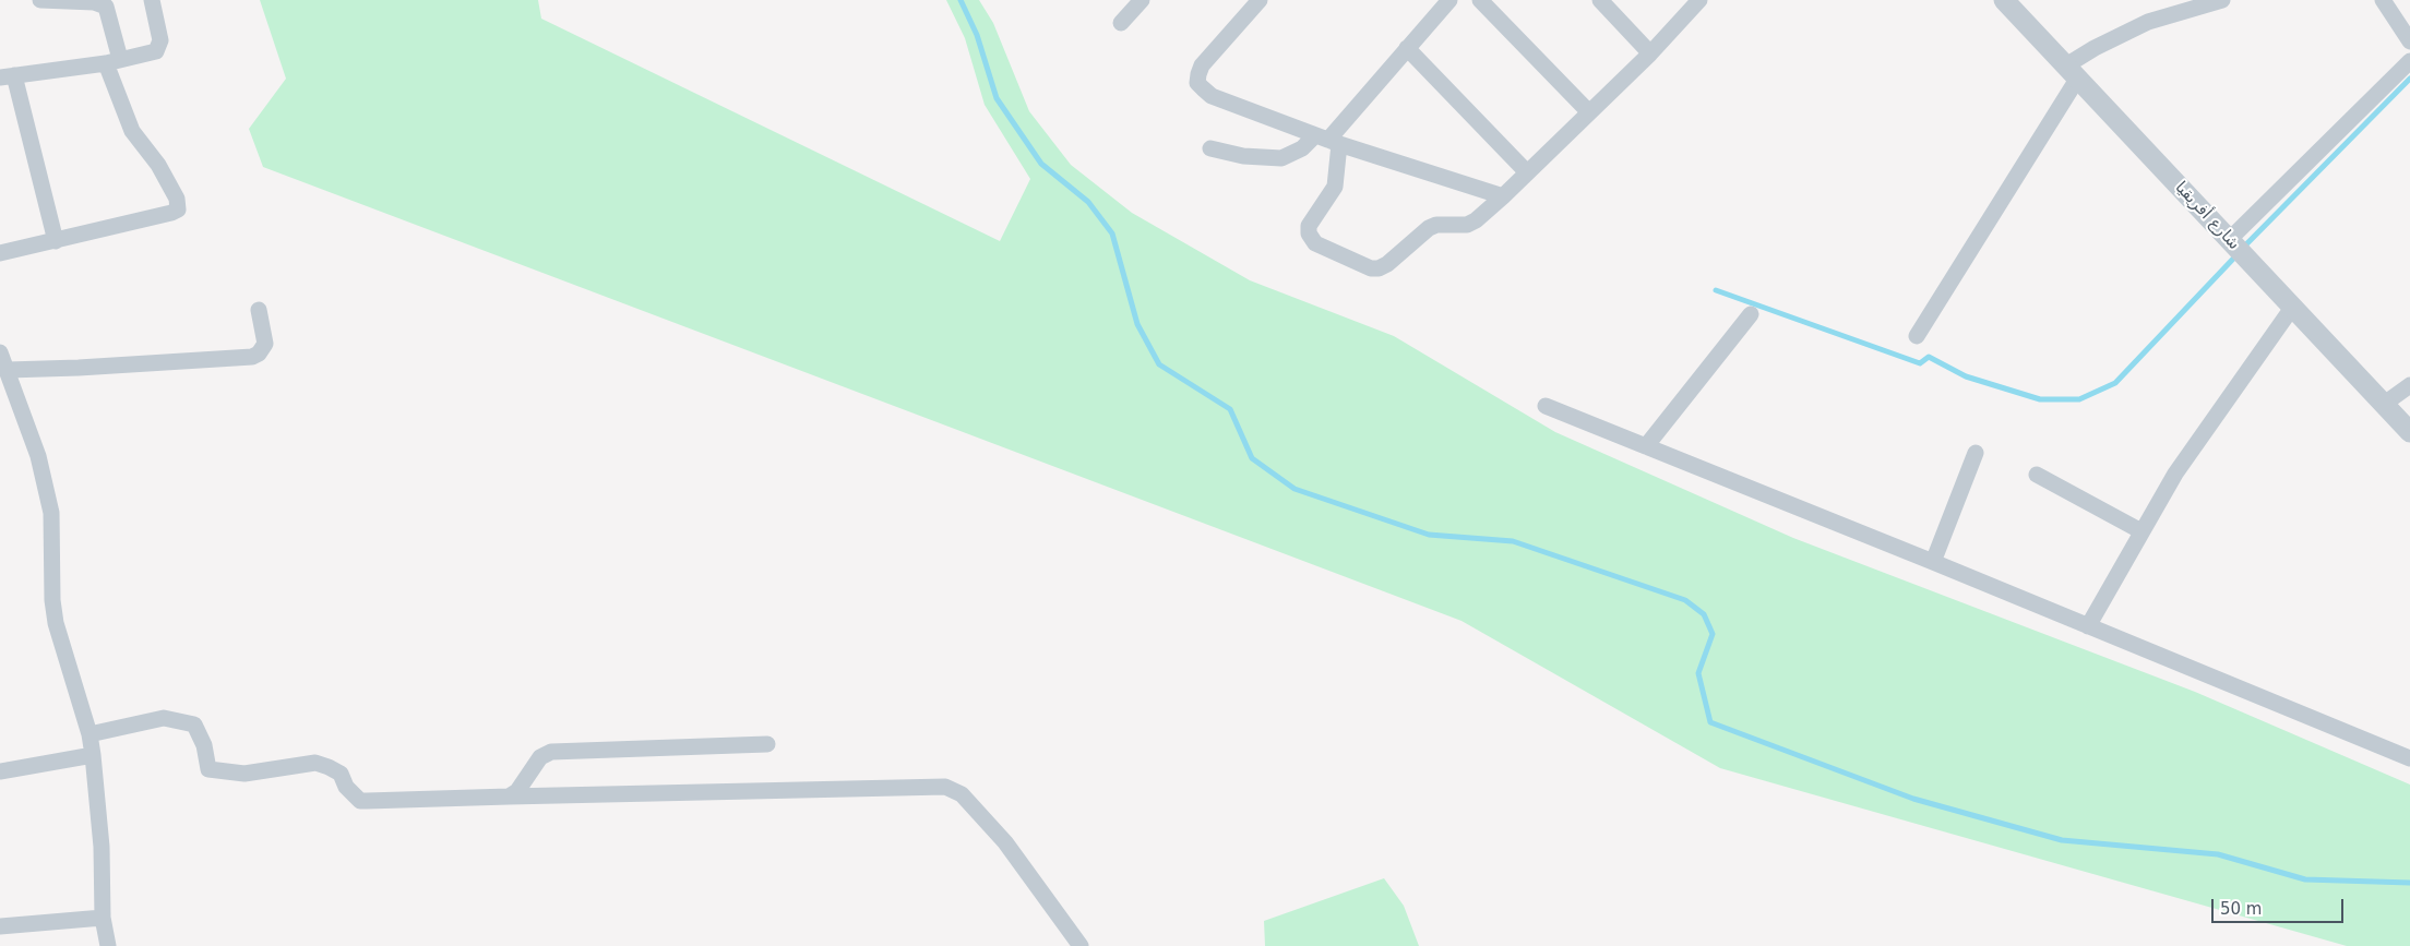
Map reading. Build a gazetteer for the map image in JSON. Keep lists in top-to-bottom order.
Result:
{
  "streets": {
    "street": ["شارع أفريقيا"]
  },
  "scale_bar": "50 m"
}
